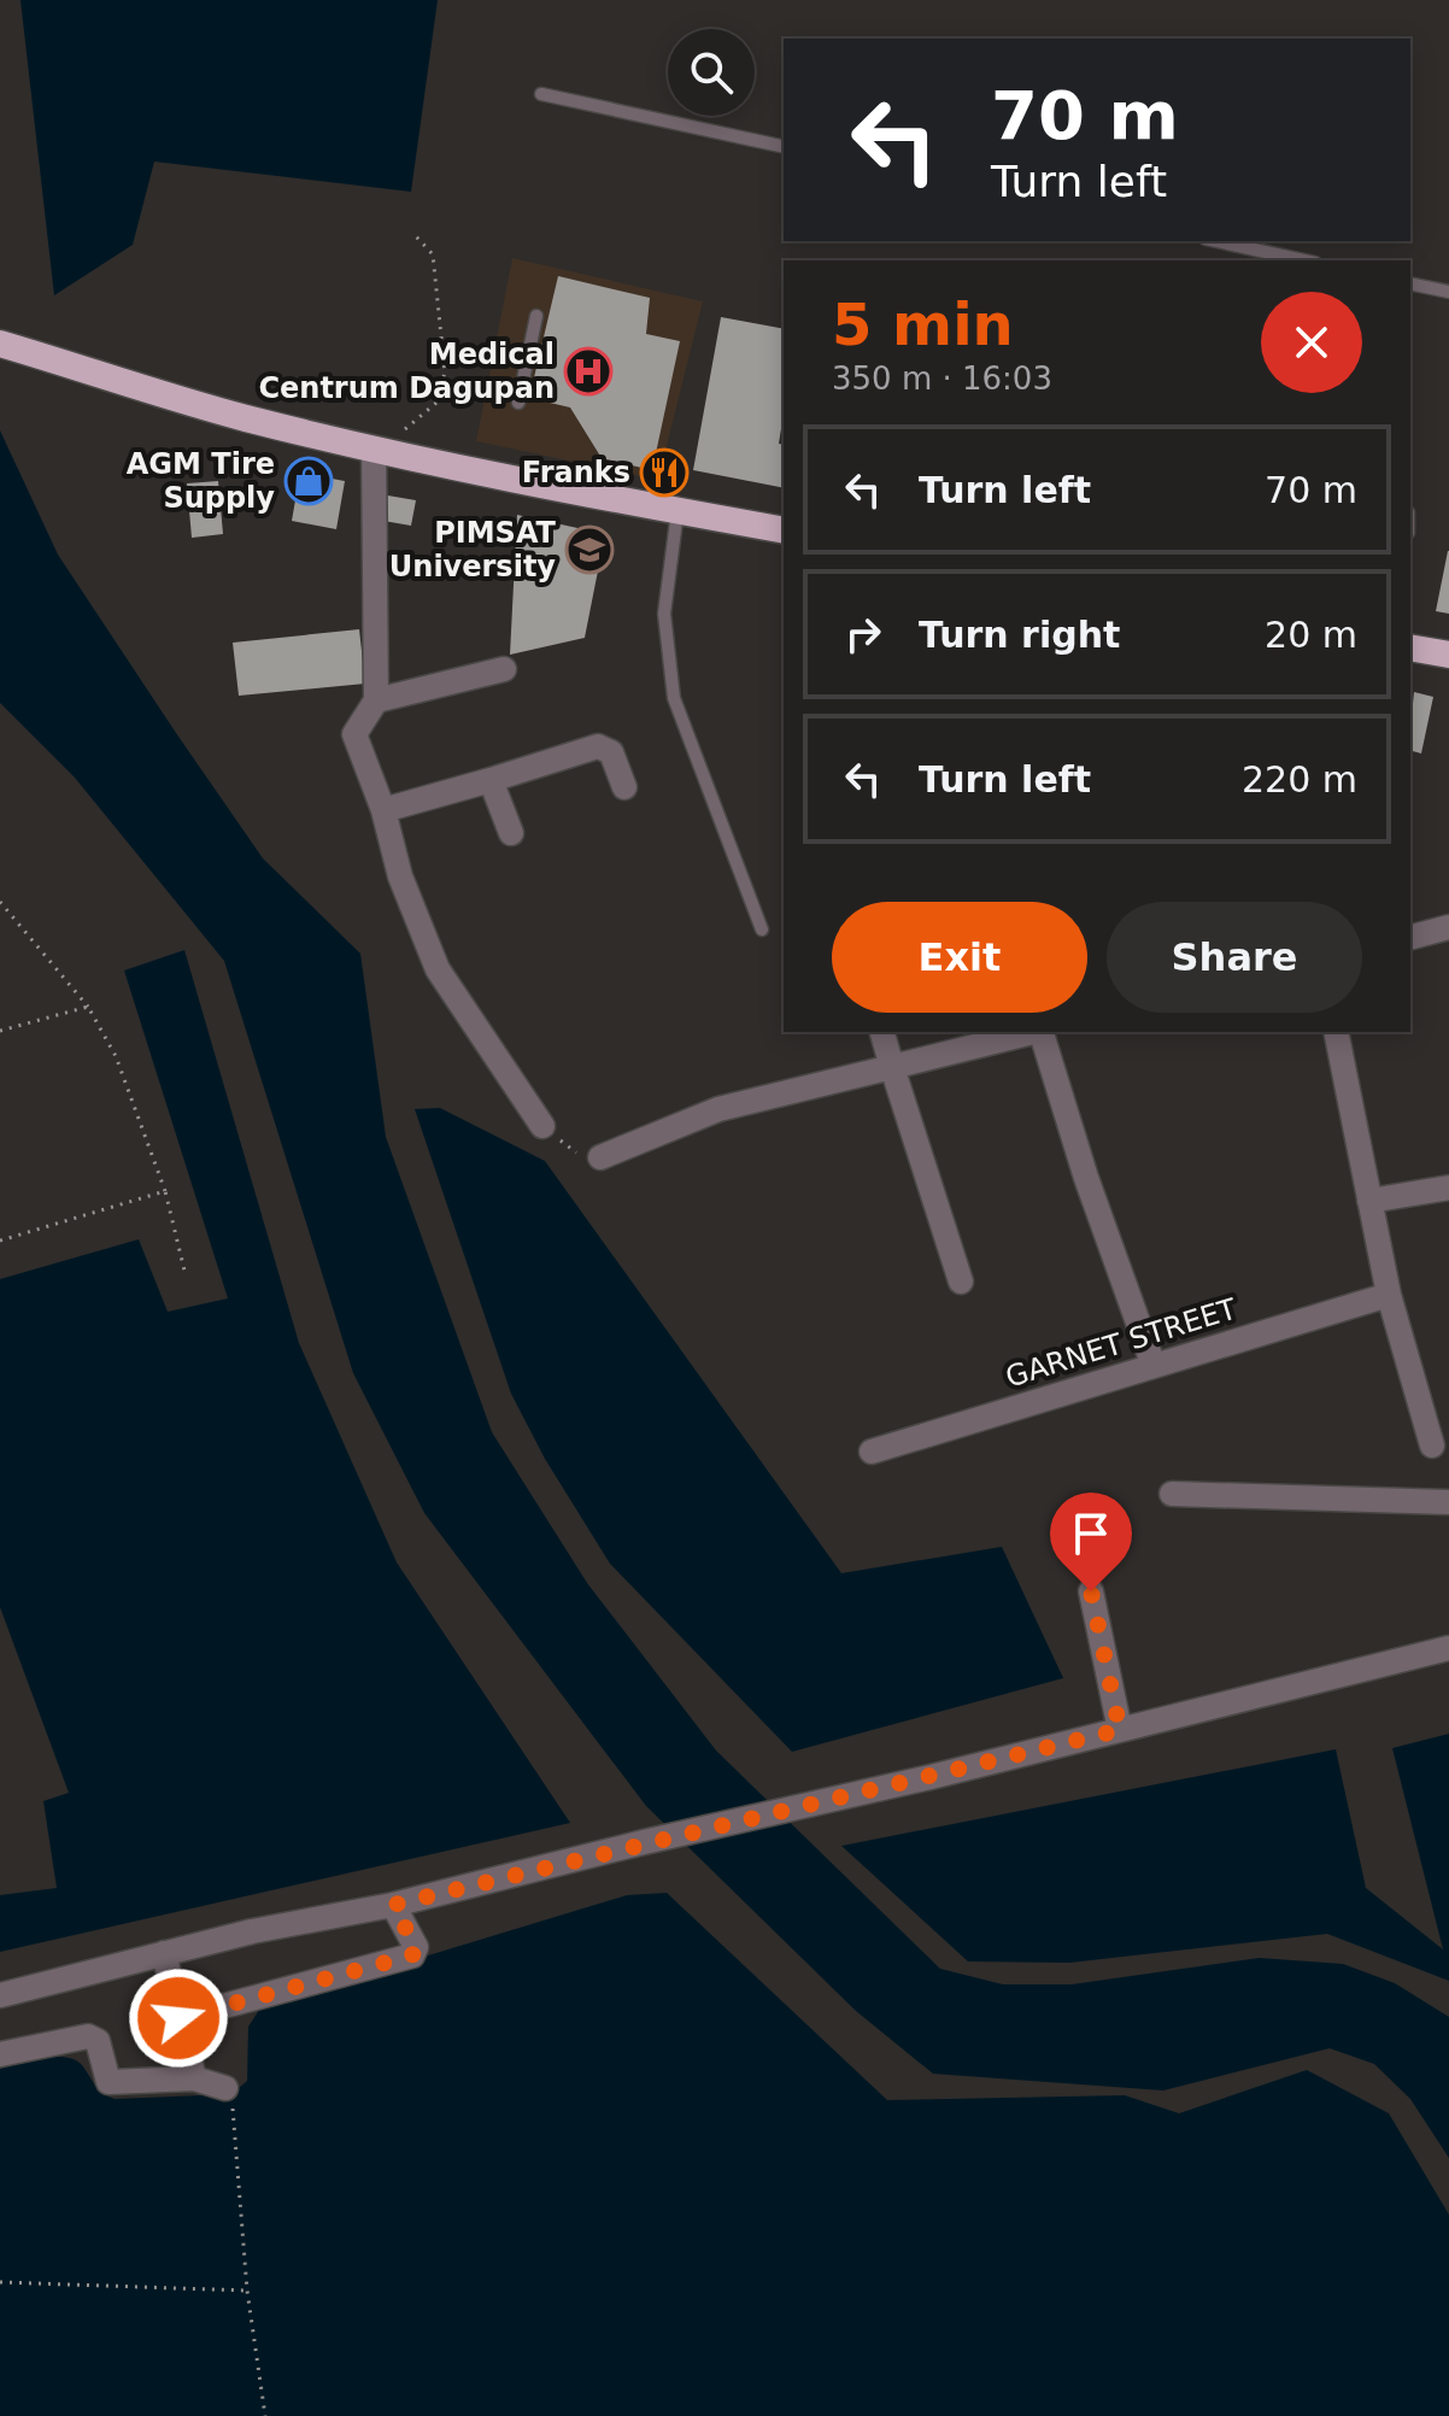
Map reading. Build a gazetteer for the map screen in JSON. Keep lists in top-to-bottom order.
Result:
{
  "streets": {
    "street": ["GARNET STREET"]
  },
  "places": {
    "hospital": ["Medical Centrum Dagupan"],
    "restaurant": ["Franks"],
    "shop": ["AGM Tire Supply"],
    "school or university": ["PIMSAT University"]
  },
  "page": {
    "turn": ["70 m", "Turn left"],
    "heading": ["5 min", "350 m · 16:03"],
    "list": [
      {
        "name": "Turn left",
        "value": "70 m"
      },
      {
        "name": "Turn right",
        "value": "20 m"
      },
      {
        "name": "Turn left",
        "value": "220 m"
      }
    ],
    "buttons": ["Exit", "Share"]
  }
}
